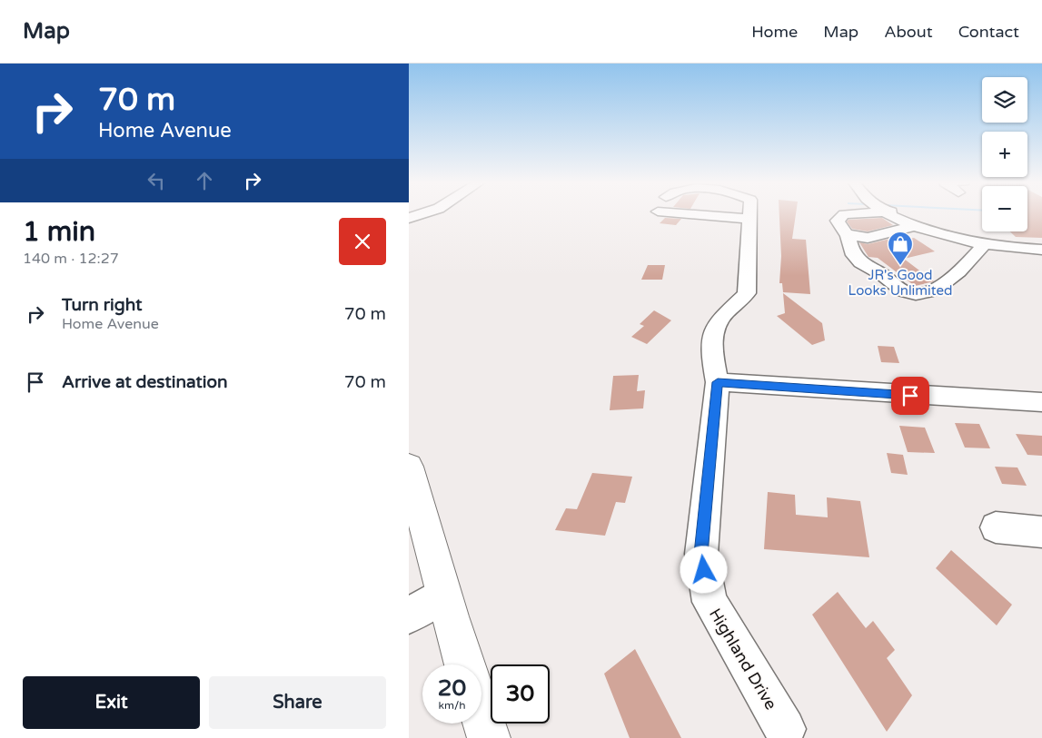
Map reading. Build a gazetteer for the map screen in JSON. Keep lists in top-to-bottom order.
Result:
{
  "streets": {
    "street": ["Highland Drive"]
  },
  "places": {
    "shop": ["JR's Good Looks Unlimited"]
  },
  "page": {
    "header": "Map",
    "nav": [
      "Home",
      "Map",
      "About",
      "Contact"
    ],
    "turn": ["70 m", "Home Avenue"],
    "map_buttons": ["+", "−"],
    "heading": ["1 min", "140 m · 12:27"],
    "list": [
      {
        "name": "Turn right",
        "note": "Home Avenue",
        "value": "70 m"
      },
      {
        "name": "Arrive at destination",
        "value": "70 m"
      }
    ],
    "speed": "20 km/h",
    "limit": "30",
    "buttons": ["Exit", "Share"]
  }
}
